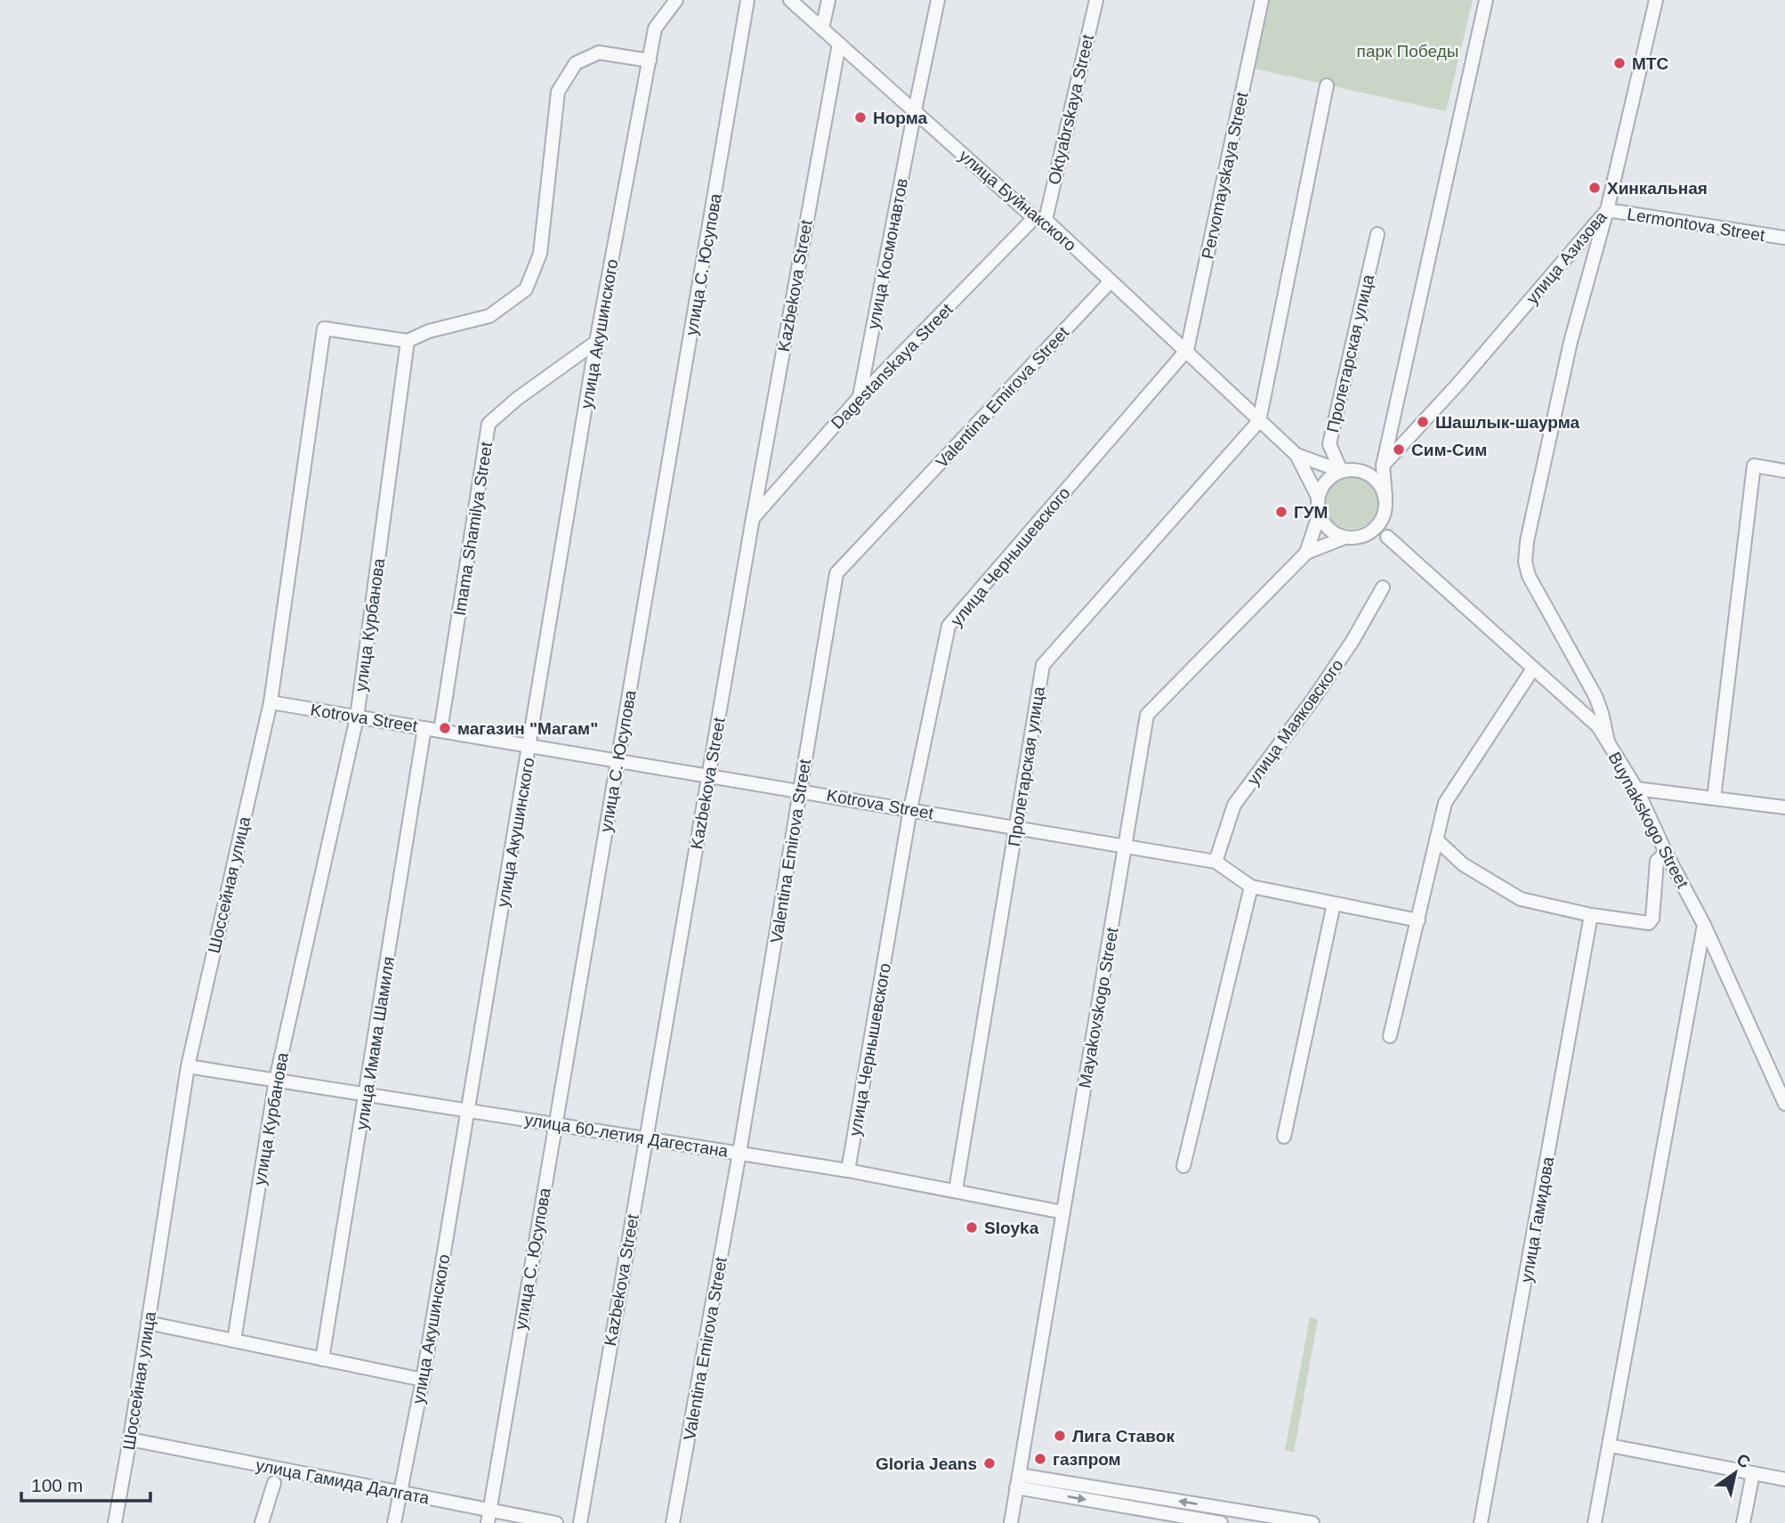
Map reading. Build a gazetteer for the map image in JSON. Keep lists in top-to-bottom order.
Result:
{
  "streets": {
    "street": [
      "Oktyabrskaya Street",
      "Pervomayskaya Street",
      "улица Буйнакского",
      "Lermontova Street",
      "улица Космонавтов",
      "улица Азизова",
      "улица С. Юсупова",
      "Kazbekova Street",
      "улица Акушинского",
      "Пролетарская улица",
      "Dagestanskaya Street",
      "Valentina Emirova Street",
      "Imama Shamilya Street",
      "улица Чернышевского",
      "улица Курбанова",
      "Kotrova Street",
      "улица Маяковского",
      "Buynakskogo Street",
      "Шоссейная улица",
      "Mayakovskogo Street",
      "улица Имама Шамиля",
      "улица 60-летия Дагестана",
      "улица Гамидова",
      "улица Гамида Далгата"
    ]
  },
  "crossings": [
    ["Oktyabrskaya Street", "улица Буйнакского"],
    ["Oktyabrskaya Street", "Dagestanskaya Street"],
    ["Pervomayskaya Street", "улица Буйнакского"],
    ["Pervomayskaya Street", "улица Чернышевского"],
    ["улица Буйнакского", "улица Космонавтов"],
    ["улица Буйнакского", "Kazbekova Street"],
    ["улица Буйнакского", "Пролетарская улица"],
    ["улица Буйнакского", "Dagestanskaya Street"],
    ["улица Буйнакского", "Valentina Emirova Street"],
    ["улица Буйнакского", "улица Чернышевского"],
    ["Lermontova Street", "улица Азизова"],
    ["улица Космонавтов", "Dagestanskaya Street"],
    ["улица С. Юсупова", "Kotrova Street"],
    ["улица С. Юсупова", "улица 60-летия Дагестана"],
    ["улица С. Юсупова", "улица Гамида Далгата"],
    ["Kazbekova Street", "Dagestanskaya Street"],
    ["Kazbekova Street", "Kotrova Street"],
    ["Kazbekova Street", "улица 60-летия Дагестана"],
    ["улица Акушинского", "Imama Shamilya Street"],
    ["улица Акушинского", "Kotrova Street"],
    ["улица Акушинского", "улица 60-летия Дагестана"],
    ["улица Акушинского", "улица Гамида Далгата"],
    ["Пролетарская улица", "Kotrova Street"],
    ["Пролетарская улица", "улица 60-летия Дагестана"],
    ["Valentina Emirova Street", "Kotrova Street"],
    ["Valentina Emirova Street", "улица 60-летия Дагестана"],
    ["Imama Shamilya Street", "Kotrova Street"],
    ["улица Чернышевского", "Kotrova Street"],
    ["улица Чернышевского", "улица 60-летия Дагестана"],
    ["улица Курбанова", "Kotrova Street"],
    ["улица Курбанова", "Шоссейная улица"],
    ["улица Курбанова", "улица 60-летия Дагестана"],
    ["Kotrova Street", "улица Маяковского"],
    ["Kotrova Street", "Шоссейная улица"],
    ["Kotrova Street", "Mayakovskogo Street"],
    ["Kotrova Street", "улица Имама Шамиля"],
    ["Шоссейная улица", "улица 60-летия Дагестана"],
    ["Шоссейная улица", "улица Гамида Далгата"],
    ["Mayakovskogo Street", "улица 60-летия Дагестана"],
    ["улица Имама Шамиля", "улица 60-летия Дагестана"]
  ],
  "parks": ["парк Победы"],
  "places": [
    "МТС",
    "Норма",
    "Хинкальная",
    "Шашлык-шаурма",
    "Сим-Сим",
    "ГУМ",
    "магазин \"Магам\"",
    "Sloyka",
    "Лига Ставок",
    "газпром",
    "Gloria Jeans"
  ],
  "scale_bar": "100 m",
  "north": "top right"
}
